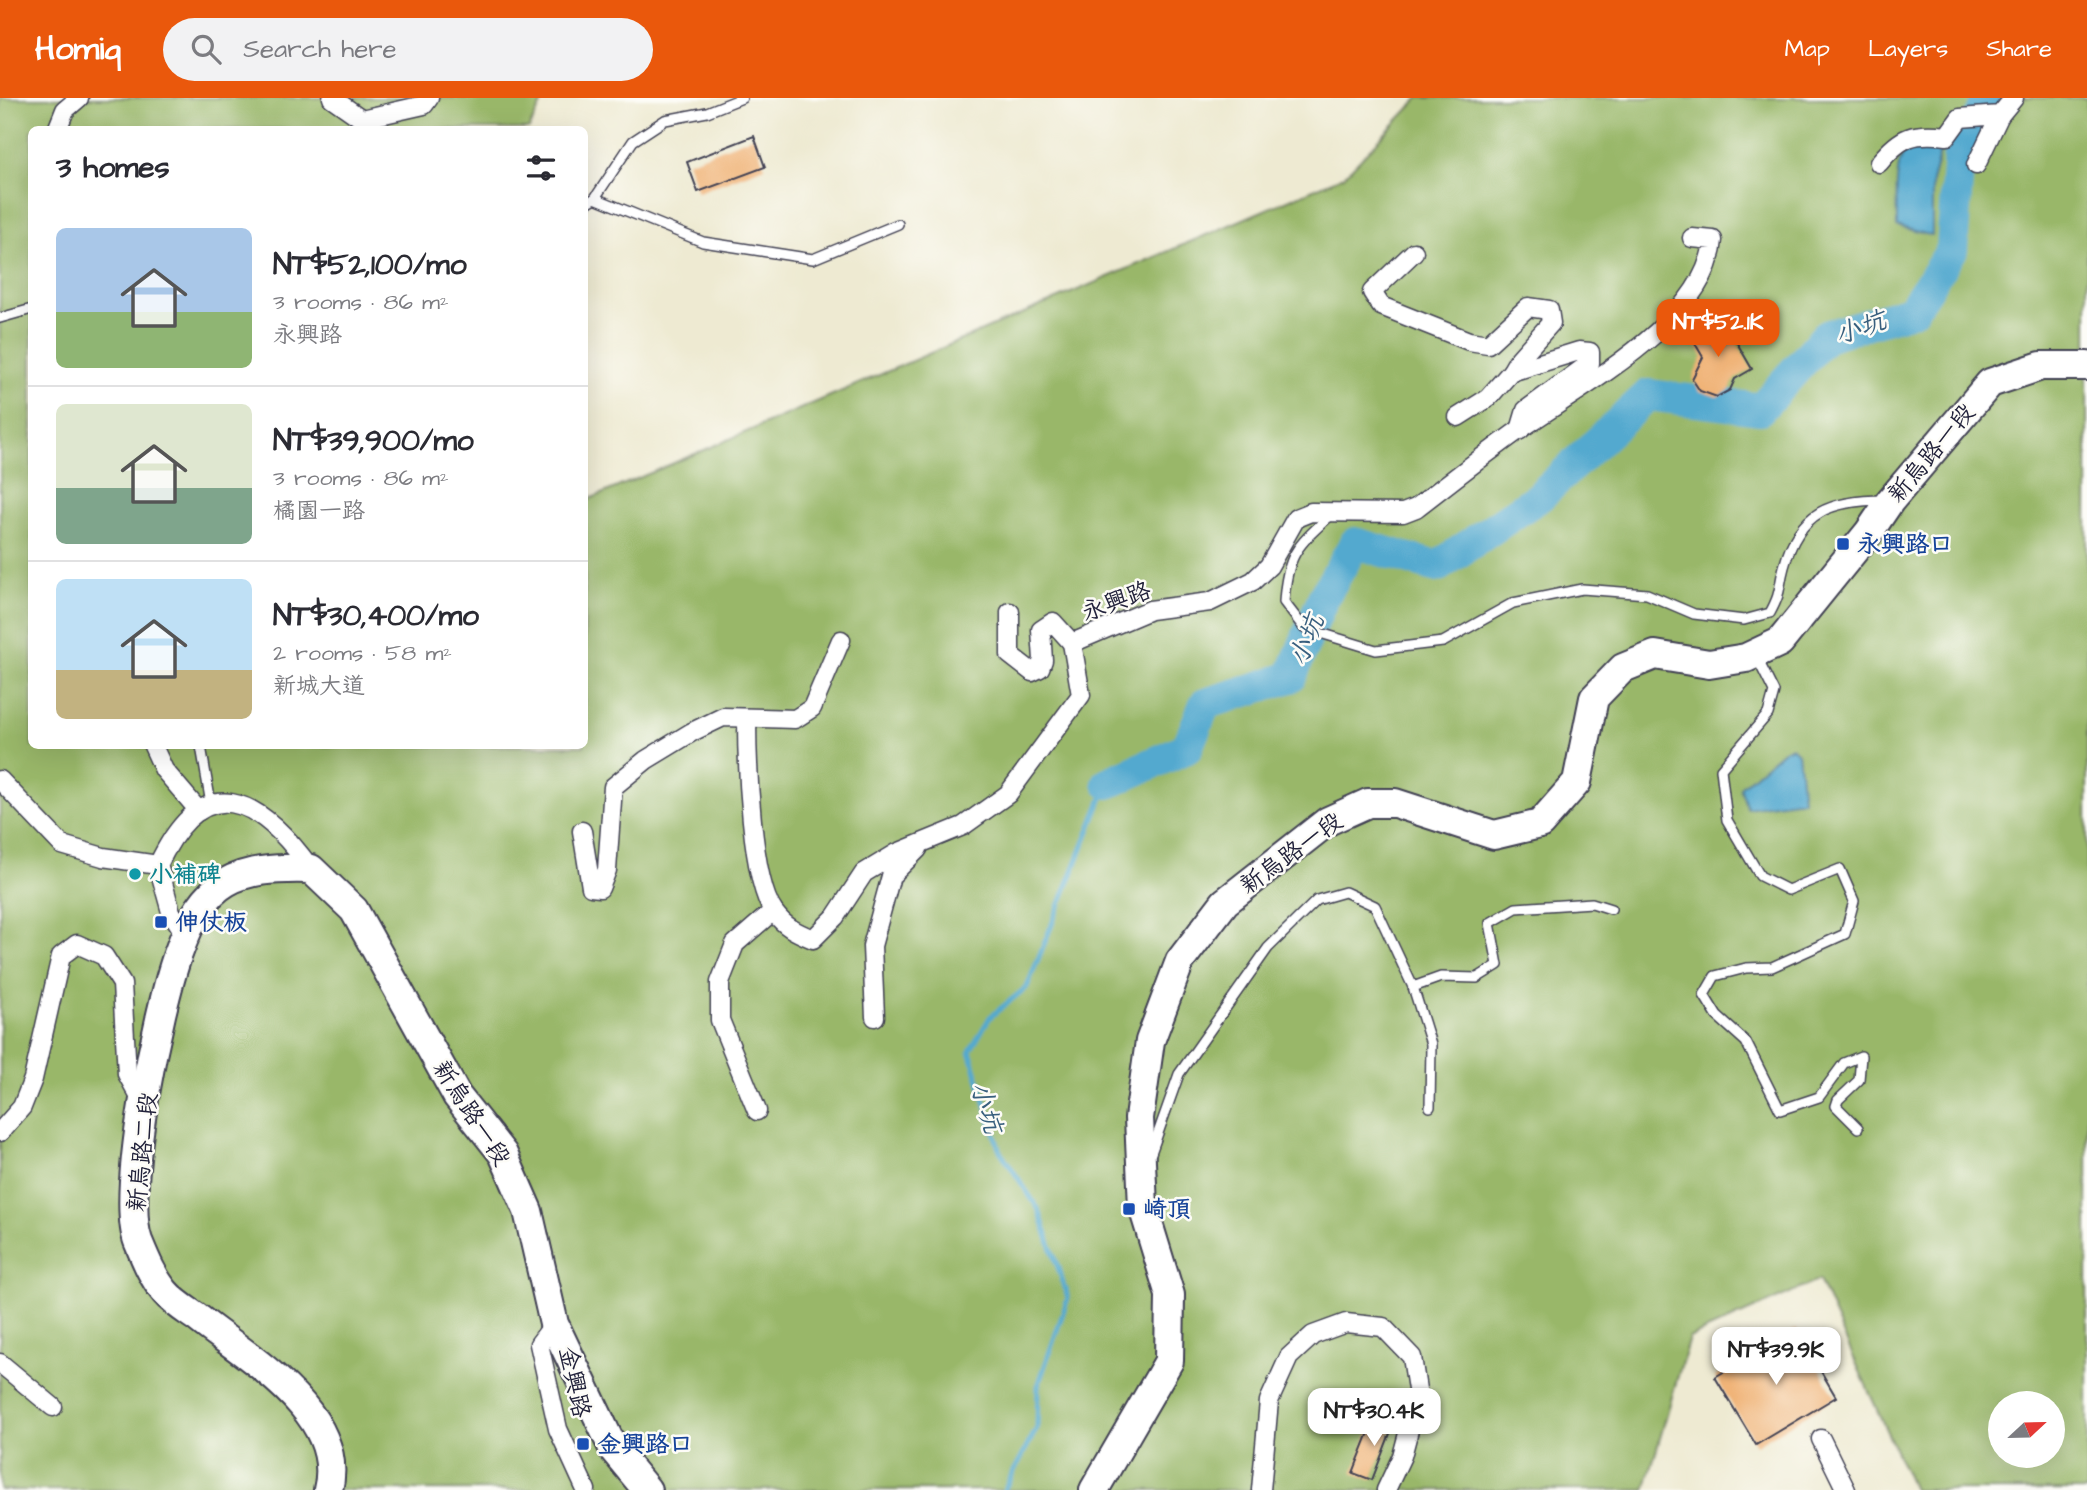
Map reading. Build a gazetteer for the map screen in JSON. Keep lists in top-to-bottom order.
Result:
{
  "streets": {
    "main road": ["新烏路一段", "新烏路二段"],
    "street": ["永興路", "金興路"]
  },
  "crossings": [
    ["新烏路一段", "新烏路二段"],
    ["新烏路一段", "金興路"]
  ],
  "water": ["小坑"],
  "places": {
    "transit": [
      "永興路口",
      "伸仗板",
      "崎頂",
      "金興路口"
    ],
    "other": ["小補碑"]
  },
  "north": "right",
  "page": {
    "header": "Homiq",
    "search": "Search here",
    "nav": ["Map", "Layers", "Share"],
    "heading": "3 homes",
    "list": [
      {
        "name": "NT$52,100/mo",
        "note": "3 rooms · 86 m² · 永興路"
      },
      {
        "name": "NT$39,900/mo",
        "note": "3 rooms · 86 m² · 橘園一路"
      },
      {
        "name": "NT$30,400/mo",
        "note": "2 rooms · 58 m² · 新城大道"
      }
    ],
    "price": ["NT$52.1K", "NT$39.9K", "NT$30.4K"]
  }
}
